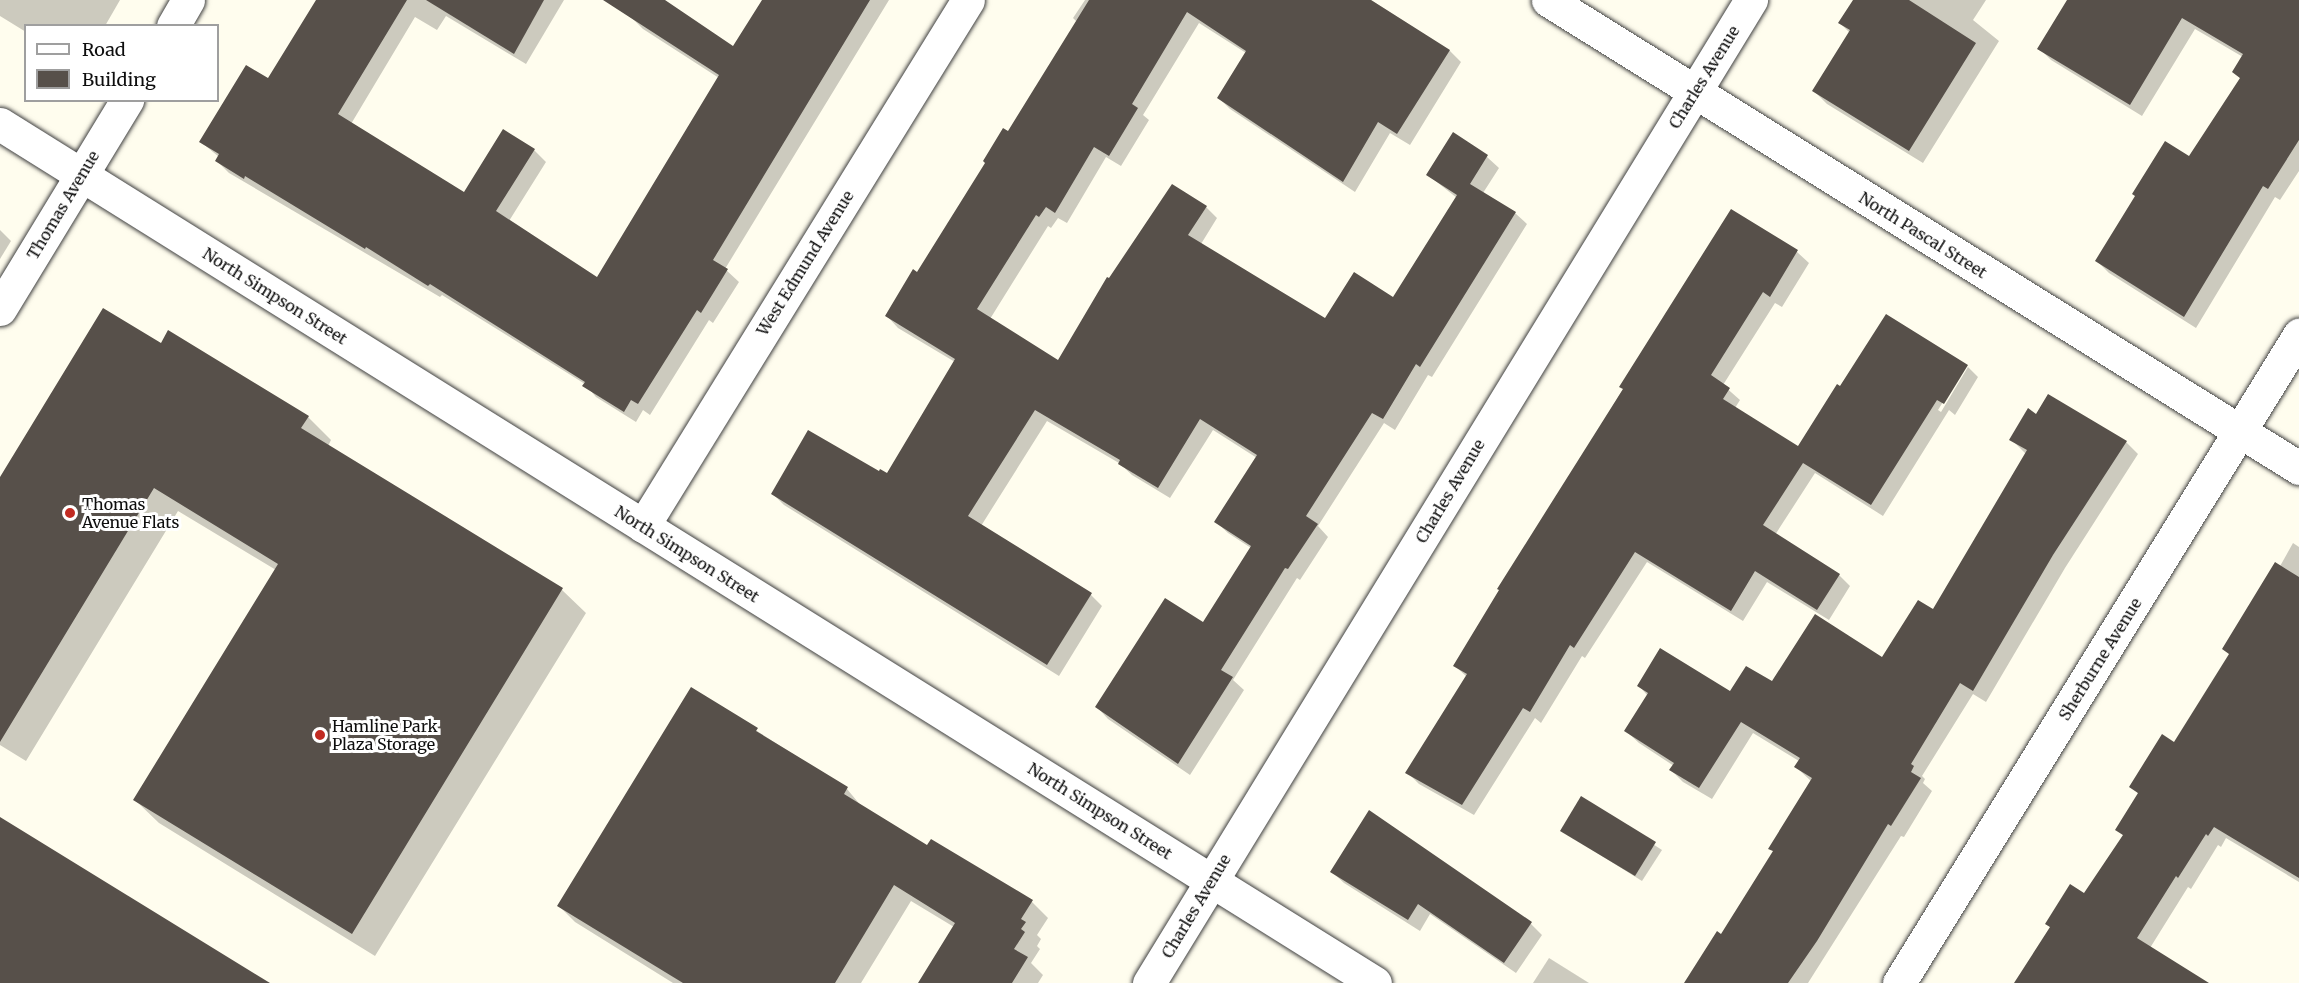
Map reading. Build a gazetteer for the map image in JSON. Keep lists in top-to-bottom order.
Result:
{
  "streets": {
    "street": [
      "Charles Avenue",
      "Thomas Avenue",
      "North Pascal Street",
      "West Edmund Avenue",
      "North Simpson Street",
      "Sherburne Avenue"
    ]
  },
  "crossings": [
    ["Charles Avenue", "North Pascal Street"],
    ["Charles Avenue", "North Simpson Street"],
    ["Thomas Avenue", "North Simpson Street"],
    ["North Pascal Street", "Sherburne Avenue"],
    ["West Edmund Avenue", "North Simpson Street"]
  ],
  "places": ["Thomas Avenue Flats", "Hamline Park Plaza Storage"],
  "legend": ["Road", "Building"]
}
